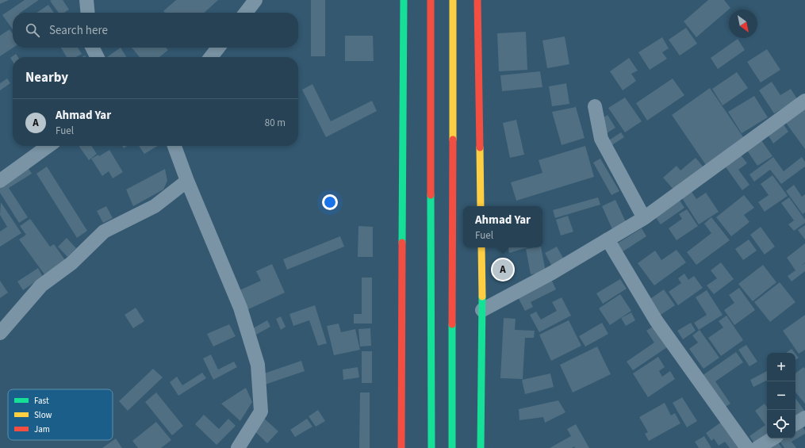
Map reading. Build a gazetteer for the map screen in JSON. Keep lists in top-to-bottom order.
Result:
{
  "legend": ["Fast", "Slow", "Jam"],
  "north": "bottom right",
  "page": {
    "search": "Search here",
    "heading": "Nearby",
    "list": [
      {
        "mark": "A",
        "name": "Ahmad Yar",
        "note": "Fuel",
        "value": "80 m"
      }
    ],
    "popup": ["Ahmad Yar", "Fuel"],
    "pins": "A",
    "map_buttons": ["+", "−"]
  }
}
